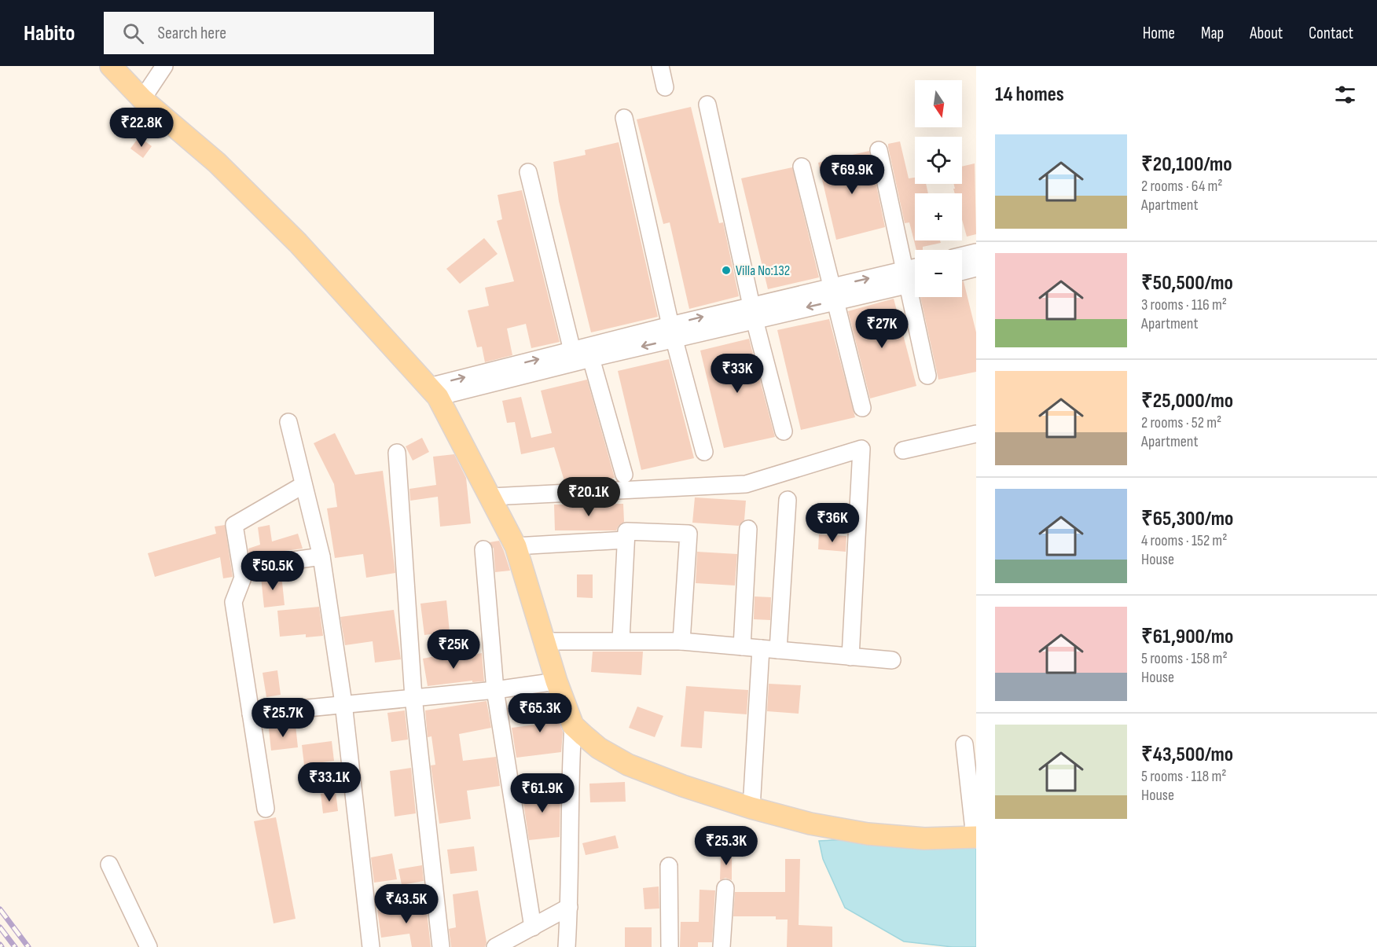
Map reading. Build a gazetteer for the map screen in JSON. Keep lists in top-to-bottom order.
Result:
{
  "places": ["Villa No:132"],
  "north": "bottom",
  "page": {
    "header": "Habito",
    "search": "Search here",
    "nav": [
      "Home",
      "Map",
      "About",
      "Contact"
    ],
    "heading": "14 homes",
    "map_buttons": ["+", "−"],
    "price": [
      "₹22.8K",
      "₹69.9K",
      "₹27K",
      "₹33K",
      "₹20.1K",
      "₹36K",
      "₹50.5K",
      "₹25K",
      "₹65.3K",
      "₹25.7K",
      "₹33.1K",
      "₹61.9K",
      "₹25.3K",
      "₹43.5K"
    ],
    "list": [
      {
        "name": "₹20,100/mo",
        "note": "2 rooms · 64 m² · Apartment"
      },
      {
        "name": "₹50,500/mo",
        "note": "3 rooms · 116 m² · Apartment"
      },
      {
        "name": "₹25,000/mo",
        "note": "2 rooms · 52 m² · Apartment"
      },
      {
        "name": "₹65,300/mo",
        "note": "4 rooms · 152 m² · House"
      },
      {
        "name": "₹61,900/mo",
        "note": "5 rooms · 158 m² · House"
      },
      {
        "name": "₹43,500/mo",
        "note": "5 rooms · 118 m² · House"
      }
    ]
  }
}
